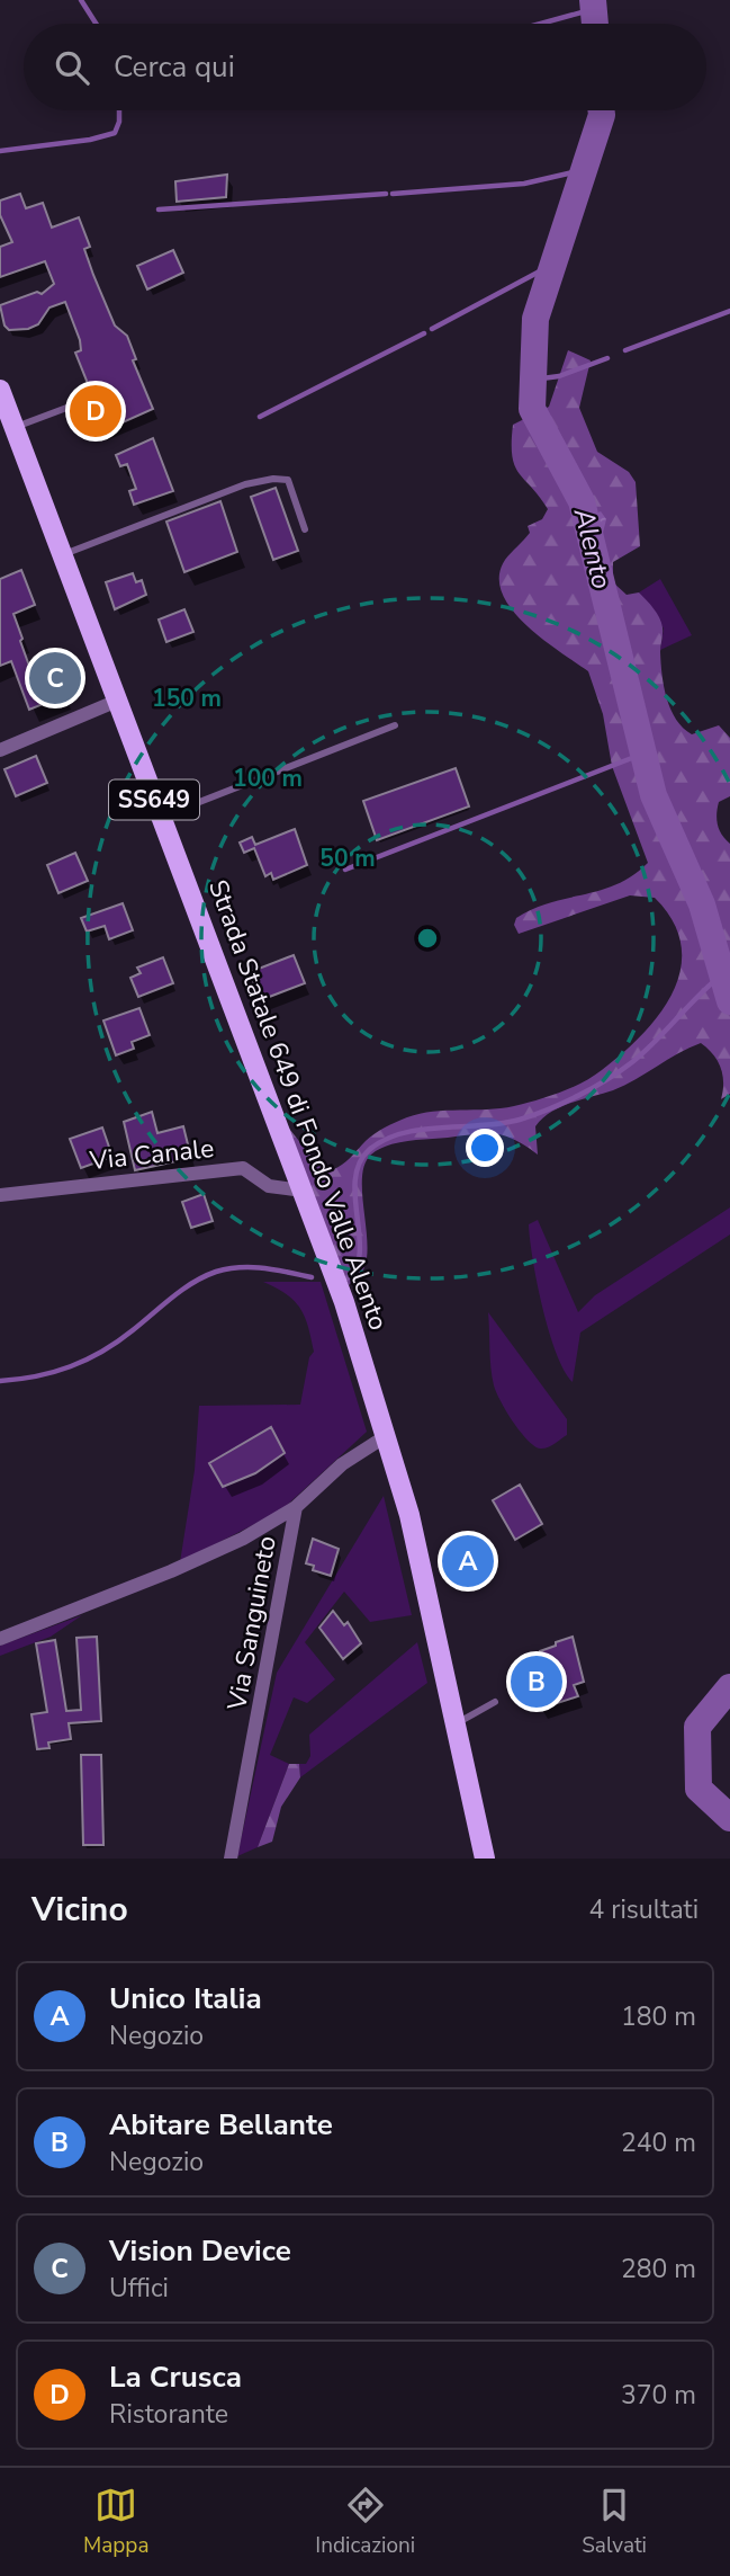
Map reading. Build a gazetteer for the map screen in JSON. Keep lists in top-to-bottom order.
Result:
{
  "streets": {
    "main road": ["SS649", "Strada Statale 649 di Fondo Valle Alento"],
    "street": ["Via Canale", "Via Sanguineto"]
  },
  "crossings": [
    ["Strada Statale 649 di Fondo Valle Alento", "Via Canale"],
    ["Strada Statale 649 di Fondo Valle Alento", "Via Sanguineto"]
  ],
  "water": ["Alento"],
  "page": {
    "search": "Cerca qui",
    "pins": [
      "D",
      "C",
      "A",
      "B"
    ],
    "heading": ["Vicino", "4 risultati"],
    "list": [
      {
        "mark": "A",
        "name": "Unico Italia",
        "note": "Negozio",
        "value": "180 m"
      },
      {
        "mark": "B",
        "name": "Abitare Bellante",
        "note": "Negozio",
        "value": "240 m"
      },
      {
        "mark": "C",
        "name": "Vision Device",
        "note": "Uffici",
        "value": "280 m"
      },
      {
        "mark": "D",
        "name": "La Crusca",
        "note": "Ristorante",
        "value": "370 m"
      }
    ],
    "nav": ["Mappa", "Indicazioni", "Salvati"]
  },
  "rings": ["150 m", "100 m", "50 m"]
}
